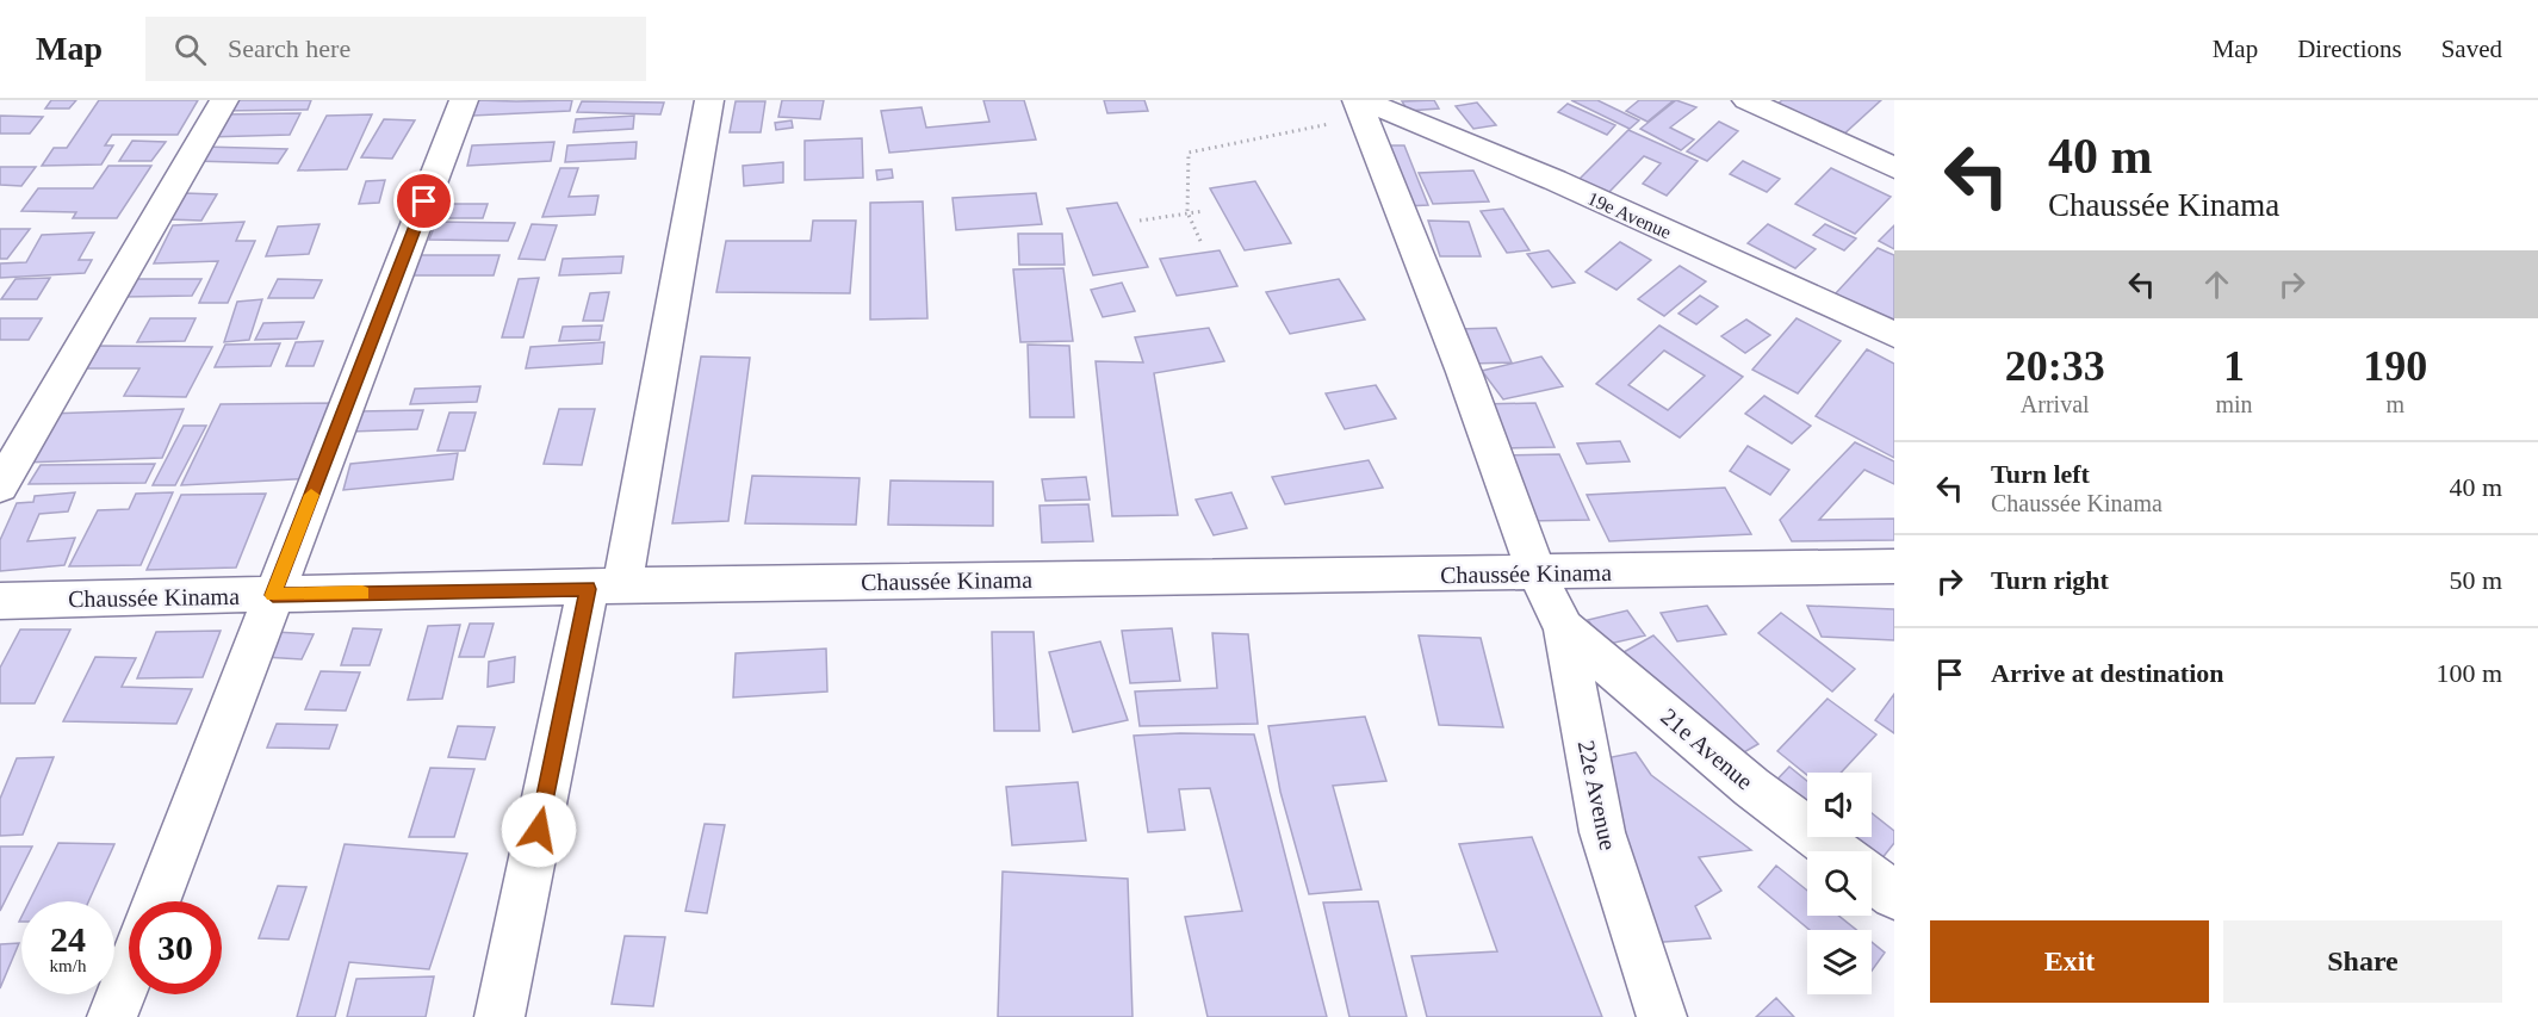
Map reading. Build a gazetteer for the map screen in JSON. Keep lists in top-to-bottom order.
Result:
{
  "streets": {
    "street": [
      "19e Avenue",
      "Chaussée Kinama",
      "21e Avenue",
      "22e Avenue"
    ]
  },
  "crossings": [
    ["19e Avenue", "22e Avenue"],
    ["Chaussée Kinama", "22e Avenue"],
    ["21e Avenue", "22e Avenue"]
  ],
  "page": {
    "header": "Map",
    "search": "Search here",
    "nav": ["Map", "Directions", "Saved"],
    "turn": ["40 m", "Chaussée Kinama"],
    "eta": [
      "20:33",
      "Arrival",
      "1",
      "min",
      "190",
      "m"
    ],
    "list": [
      {
        "name": "Turn left",
        "note": "Chaussée Kinama",
        "value": "40 m"
      },
      {
        "name": "Turn right",
        "value": "50 m"
      },
      {
        "name": "Arrive at destination",
        "value": "100 m"
      }
    ],
    "speed": "24 km/h",
    "limit": "30",
    "buttons": ["Exit", "Share"]
  }
}
